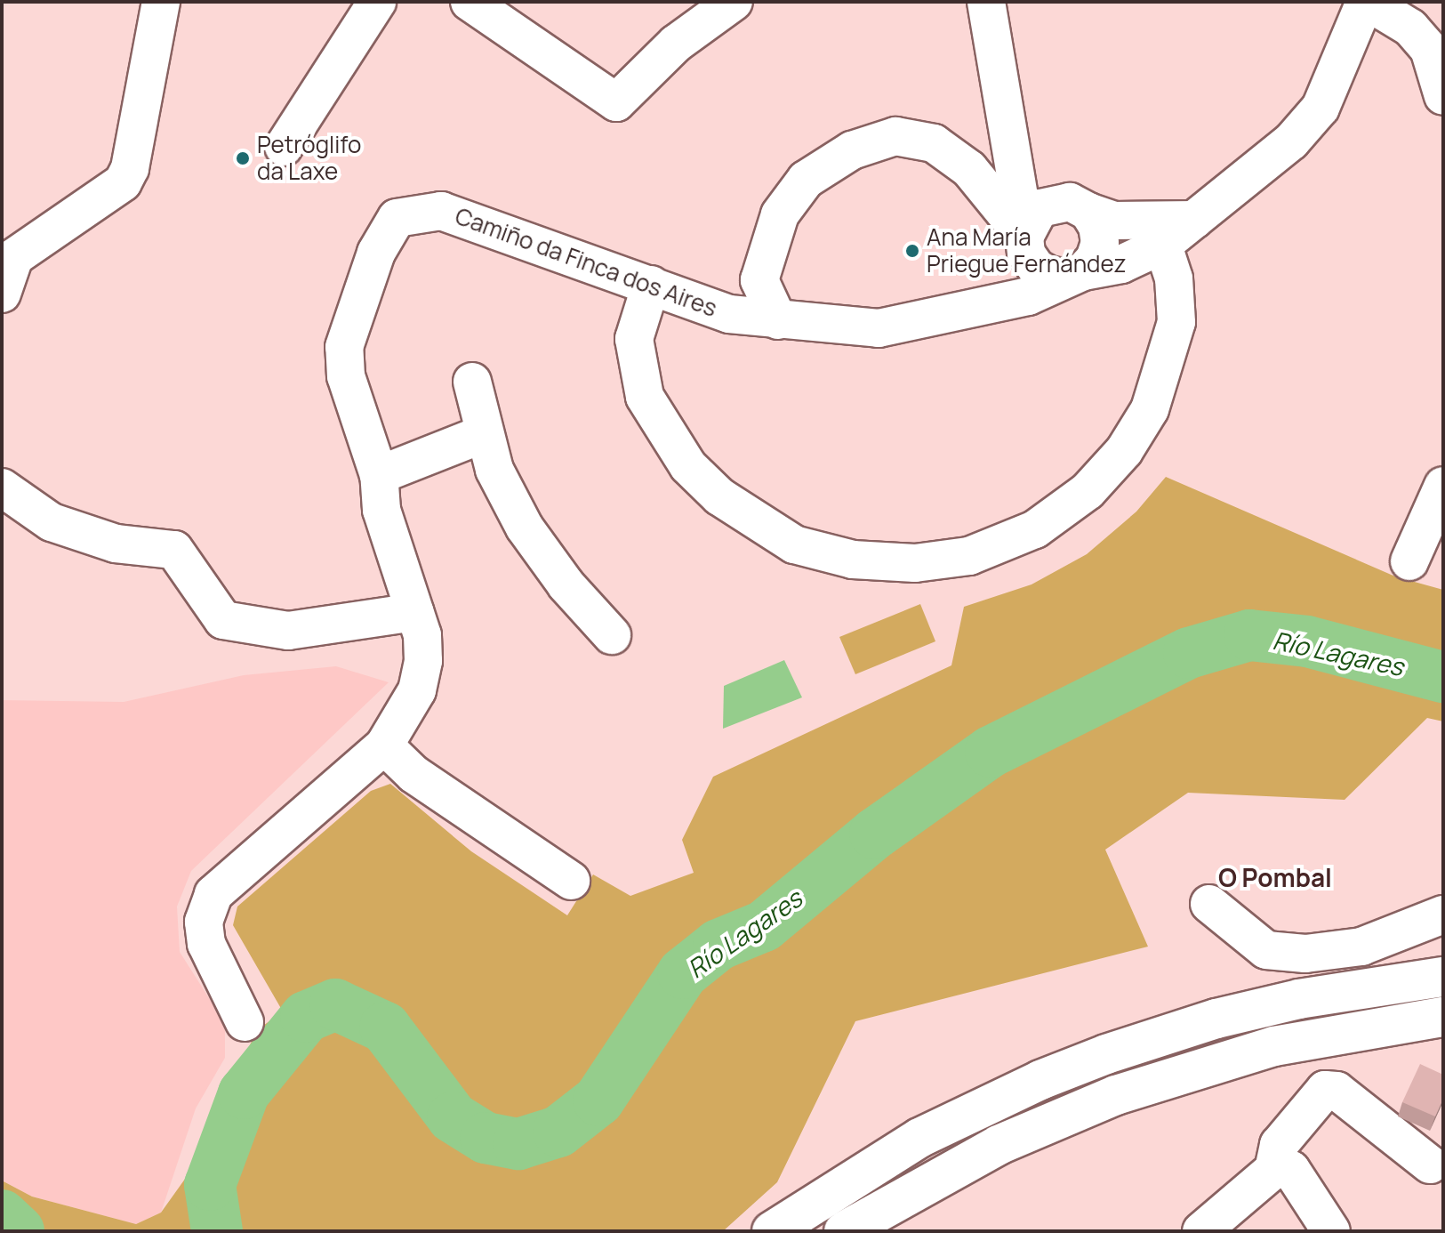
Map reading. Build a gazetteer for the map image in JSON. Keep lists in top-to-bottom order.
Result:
{
  "streets": {
    "street": ["Camiño da Finca dos Aires"]
  },
  "districts": ["O Pombal"],
  "water": ["Río Lagares"],
  "places": ["Petróglifo da Laxe", "Ana María Priegue Fernández"]
}
